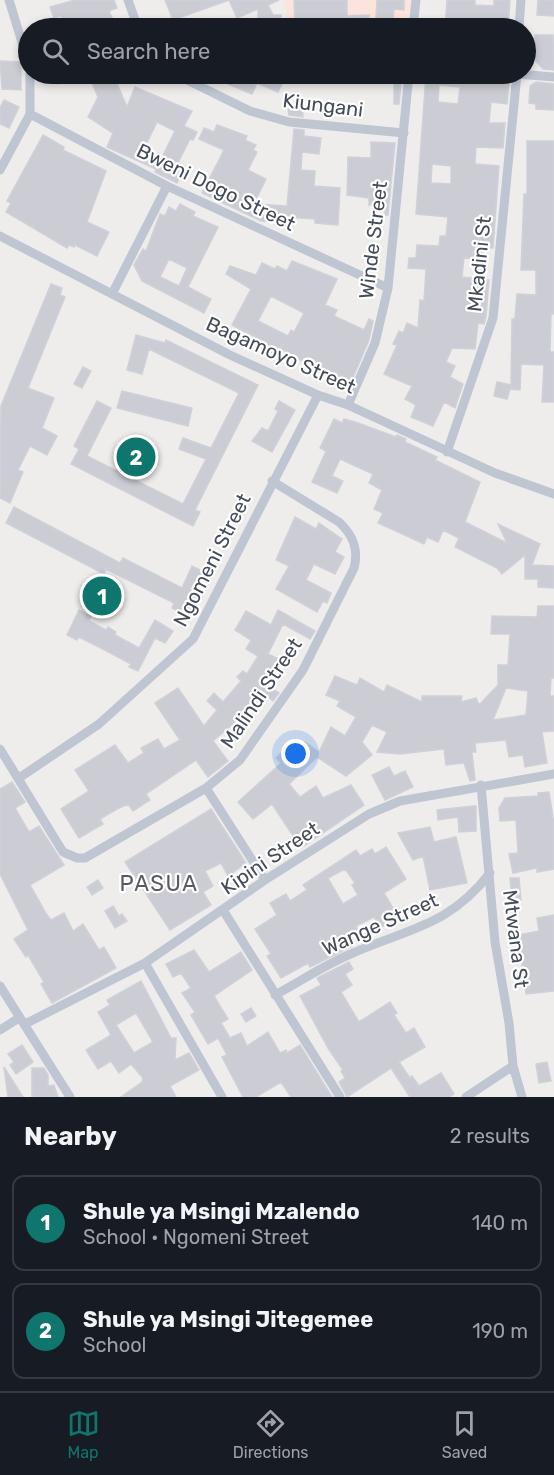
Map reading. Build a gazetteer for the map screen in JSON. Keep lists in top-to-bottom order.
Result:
{
  "streets": {
    "street": [
      "Kiungani",
      "Bweni Dogo Street",
      "Winde Street",
      "Mkadini St",
      "Bagamoyo Street",
      "Ngomeni Street",
      "Malindi Street",
      "Kipini Street",
      "Wange Street",
      "Mtwana St"
    ]
  },
  "crossings": [
    ["Kiungani", "Winde Street"],
    ["Bweni Dogo Street", "Winde Street"],
    ["Winde Street", "Bagamoyo Street"],
    ["Mkadini St", "Bagamoyo Street"],
    ["Bagamoyo Street", "Ngomeni Street"],
    ["Ngomeni Street", "Malindi Street"],
    ["Kipini Street", "Mtwana St"],
    ["Wange Street", "Mtwana St"]
  ],
  "districts": ["PASUA"],
  "page": {
    "search": "Search here",
    "pins": ["2", "1"],
    "heading": ["Nearby", "2 results"],
    "list": [
      {
        "mark": "1",
        "name": "Shule ya Msingi Mzalendo",
        "note": "School · Ngomeni Street",
        "value": "140 m"
      },
      {
        "mark": "2",
        "name": "Shule ya Msingi Jitegemee",
        "note": "School",
        "value": "190 m"
      }
    ],
    "nav": ["Map", "Directions", "Saved"]
  }
}
